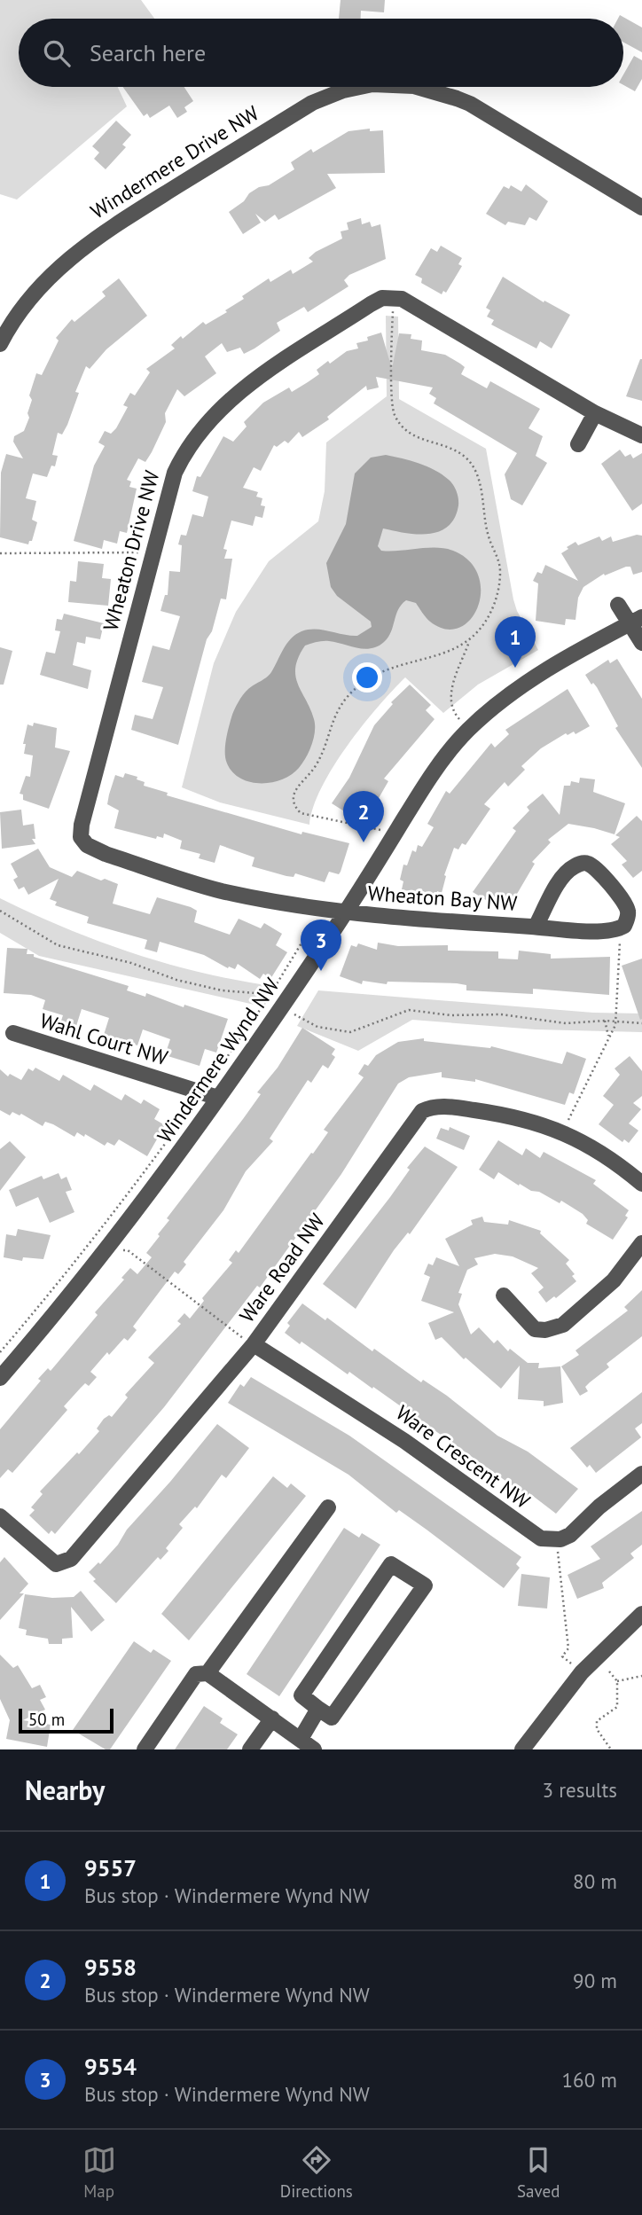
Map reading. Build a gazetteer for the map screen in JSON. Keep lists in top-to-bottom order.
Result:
{
  "streets": {
    "street": [
      "Windermere Drive NW",
      "Wheaton Drive NW",
      "Wheaton Bay NW",
      "Wahl Court NW",
      "Windermere Wynd NW",
      "Ware Road NW",
      "Ware Crescent NW"
    ]
  },
  "crossings": [
    ["Wheaton Drive NW", "Wheaton Bay NW"],
    ["Wheaton Drive NW", "Windermere Wynd NW"],
    ["Wheaton Bay NW", "Windermere Wynd NW"],
    ["Wahl Court NW", "Windermere Wynd NW"],
    ["Ware Road NW", "Ware Crescent NW"]
  ],
  "scale_bar": "50 m",
  "page": {
    "search": "Search here",
    "pins": ["1", "2", "3"],
    "scale": "50 m",
    "heading": ["Nearby", "3 results"],
    "list": [
      {
        "mark": "1",
        "name": "9557",
        "note": "Bus stop · Windermere Wynd NW",
        "value": "80 m"
      },
      {
        "mark": "2",
        "name": "9558",
        "note": "Bus stop · Windermere Wynd NW",
        "value": "90 m"
      },
      {
        "mark": "3",
        "name": "9554",
        "note": "Bus stop · Windermere Wynd NW",
        "value": "160 m"
      }
    ],
    "nav": ["Map", "Directions", "Saved"]
  }
}
